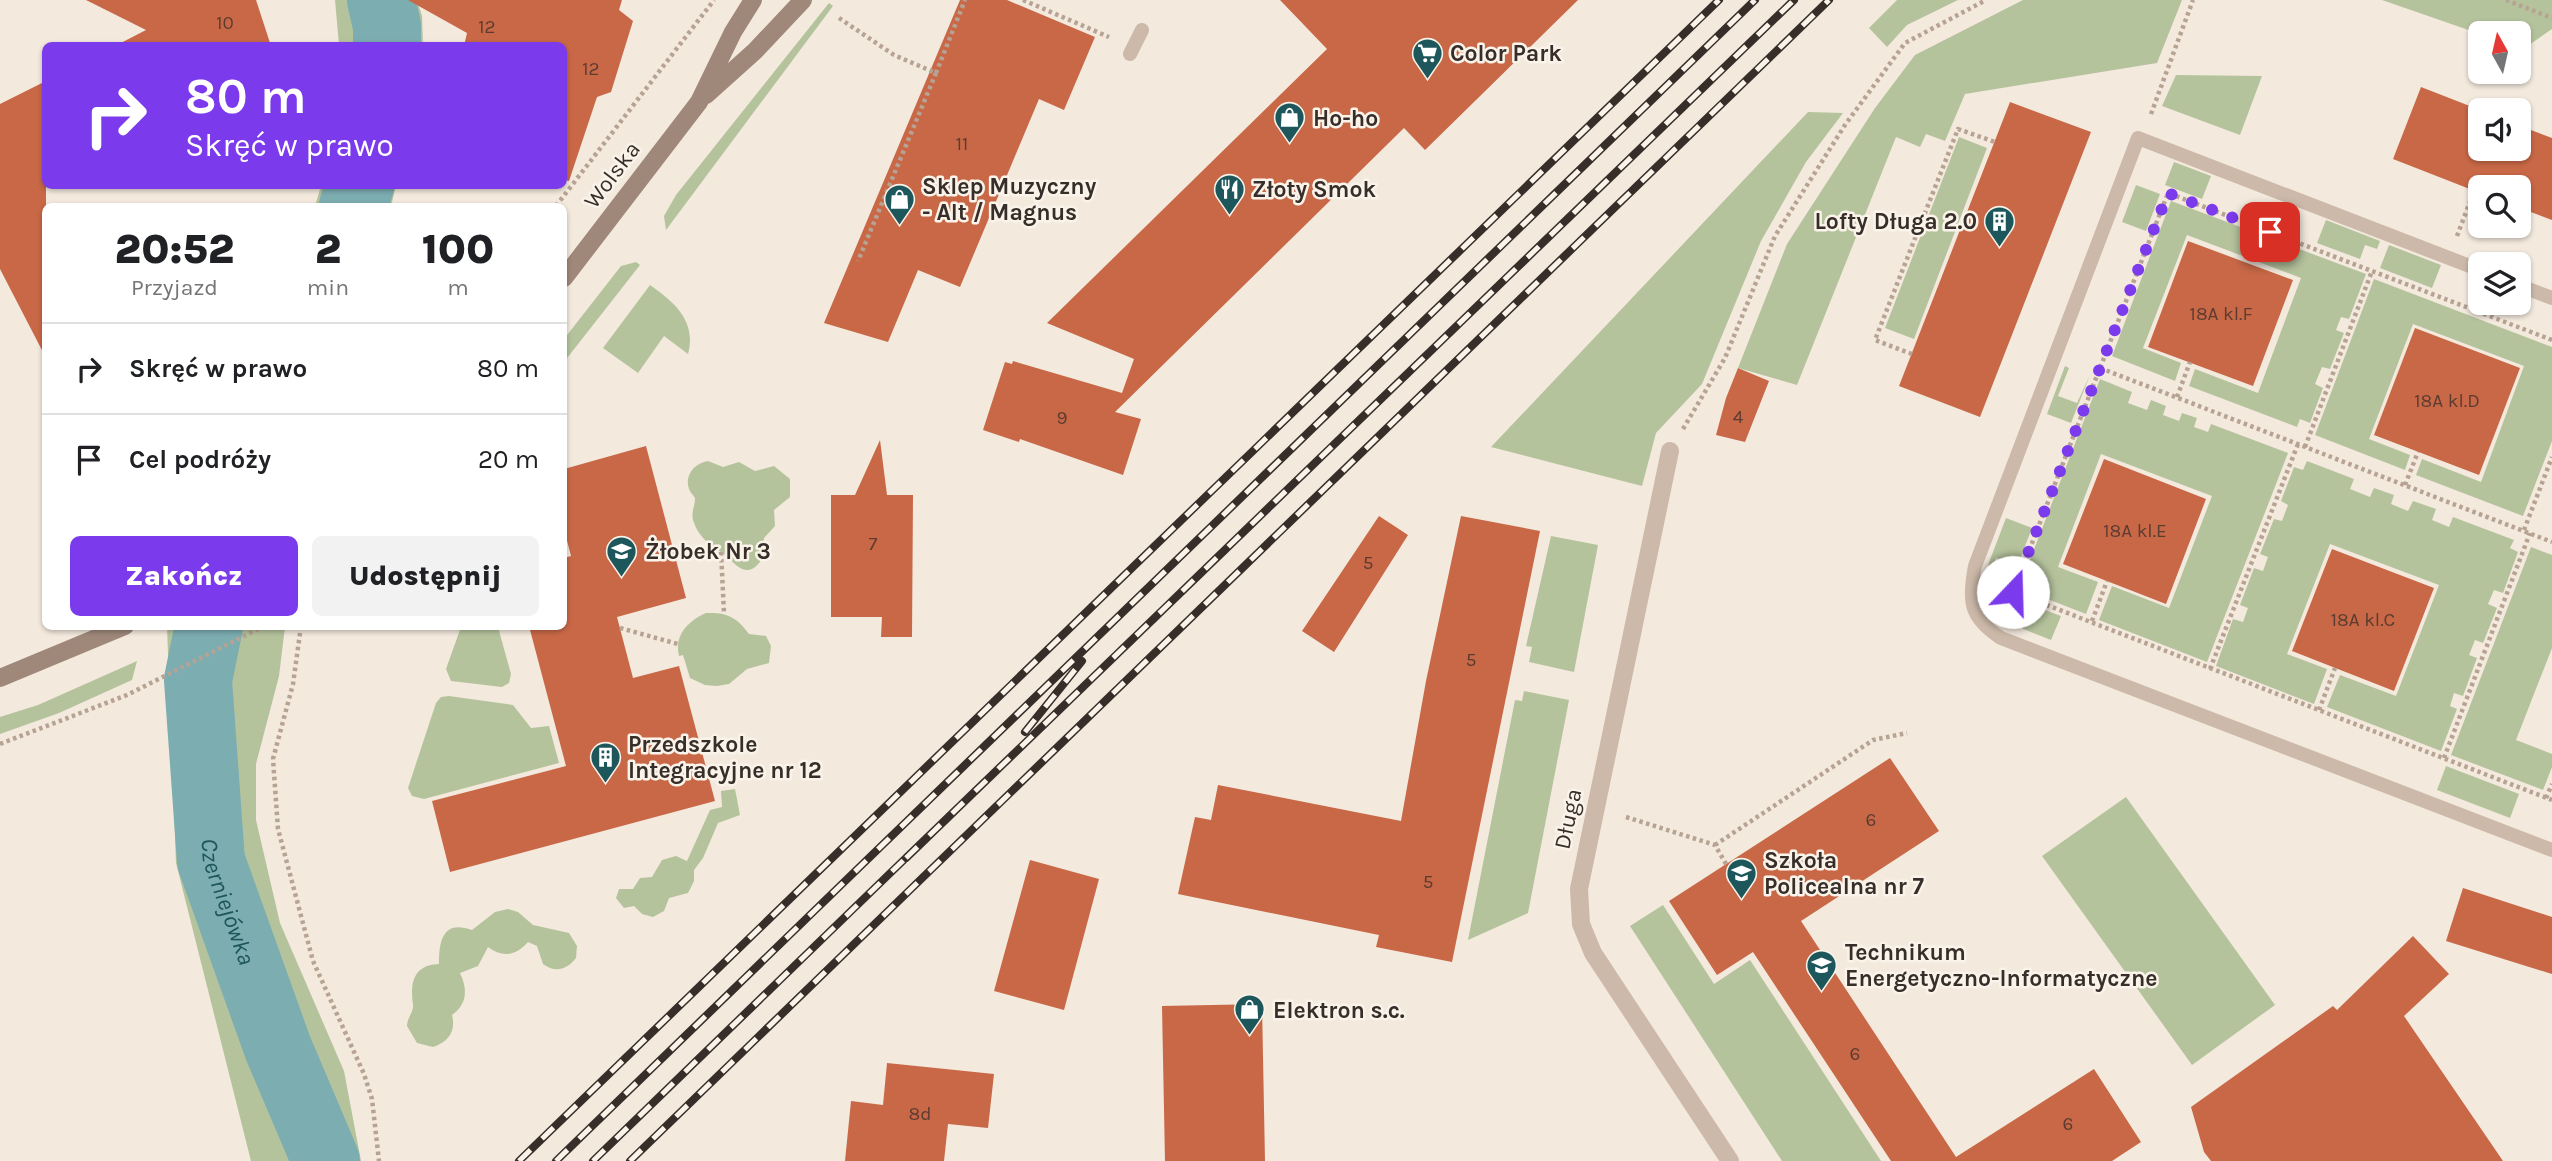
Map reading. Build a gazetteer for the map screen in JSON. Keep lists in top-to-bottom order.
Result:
{
  "streets": {
    "street": ["Wolska", "Długa"]
  },
  "water": ["Czerniejówka"],
  "places": {
    "supermarket": ["Color Park"],
    "shop": ["Ho-ho", "Sklep Muzyczny - Alt / Magnus", "Elektron s.c."],
    "restaurant": ["Złoty Smok"],
    "building": ["Lofty Długa 2.0", "Przedszkole Integracyjne nr 12"],
    "school or university": ["Żłobek Nr 3", "Szkoła Policealna nr 7", "Technikum Energetyczno-Informatyczne"]
  },
  "house_numbers": [
    "10",
    "12",
    "12",
    "11",
    "18A kl.F",
    "18A kl.D",
    "4",
    "9",
    "18A kl.E",
    "7",
    "5",
    "18A kl.C",
    "5",
    "6",
    "5",
    "6",
    "8d",
    "6"
  ],
  "north": "top",
  "page": {
    "turn": ["80 m", "Skręć w prawo"],
    "eta": [
      "20:52",
      "Przyjazd",
      "2",
      "min",
      "100",
      "m"
    ],
    "list": [
      {
        "name": "Skręć w prawo",
        "value": "80 m"
      },
      {
        "name": "Cel podróży",
        "value": "20 m"
      }
    ],
    "buttons": ["Zakończ", "Udostępnij"]
  }
}
